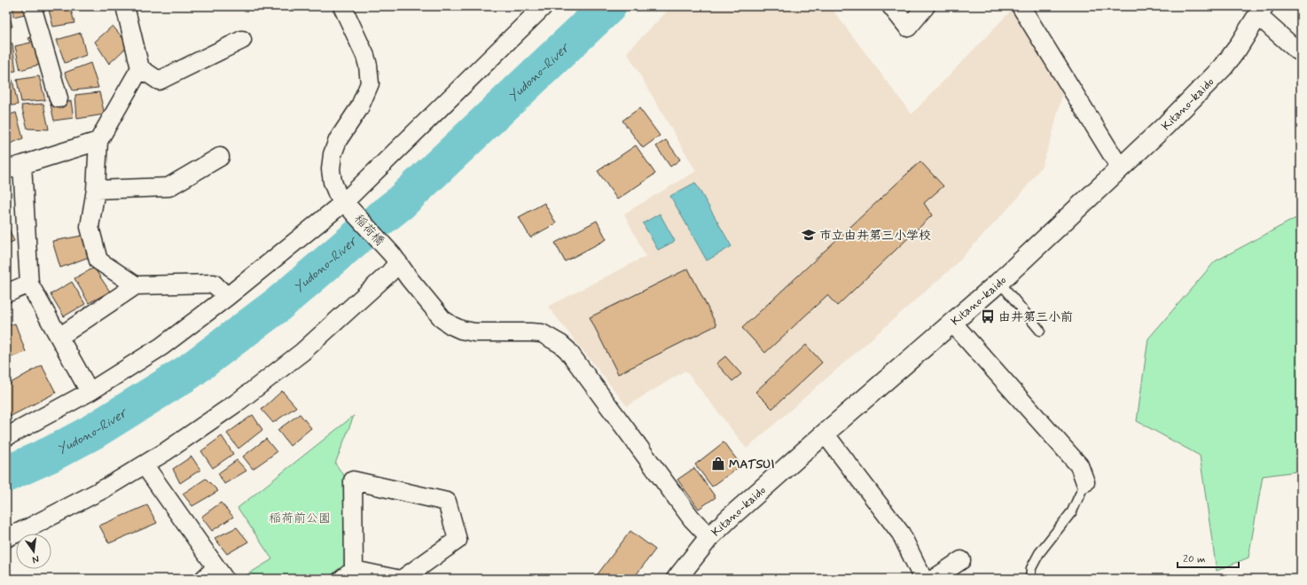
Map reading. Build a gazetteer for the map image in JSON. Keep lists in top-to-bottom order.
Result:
{
  "streets": {
    "main road": ["Kitano-kaido"],
    "street": ["稲荷橋"]
  },
  "crossings": [
    ["Kitano-kaido", "稲荷橋"]
  ],
  "water": ["Yudono-River"],
  "parks": ["稲荷前公園"],
  "places": {
    "school or university": ["市立由井第三小学校"],
    "bus stop": ["由井第三小前"],
    "shop": ["MATSUI"]
  },
  "scale_bar": "20 m",
  "north": "bottom"
}
